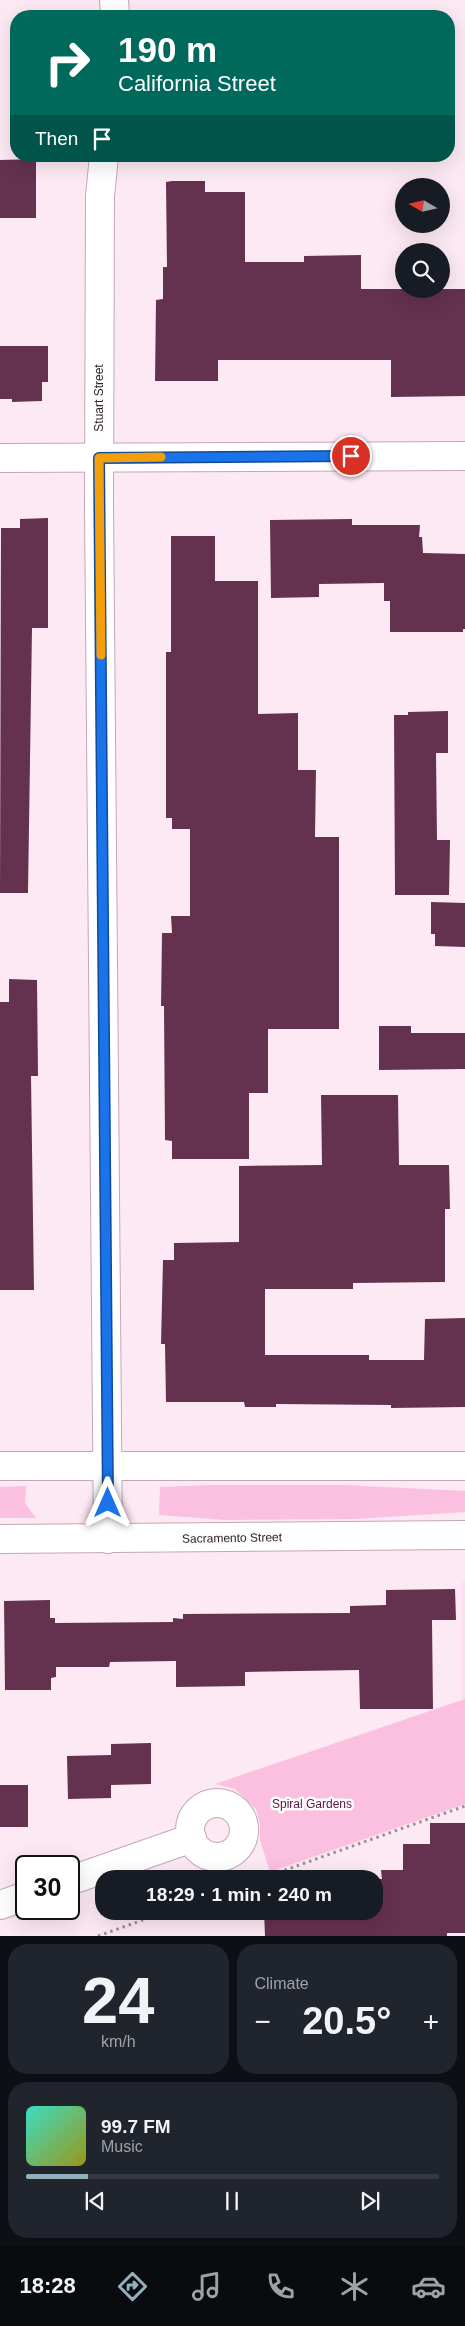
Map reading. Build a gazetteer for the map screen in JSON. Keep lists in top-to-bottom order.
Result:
{
  "streets": {
    "street": ["Stuart Street", "Sacramento Street"]
  },
  "crossings": [
    ["Stuart Street", "Sacramento Street"]
  ],
  "parks": ["Spiral Gardens"],
  "north": "left",
  "page": {
    "turn": ["190 m", "California Street"],
    "then": "Then",
    "limit": "30",
    "trip": "18:29 · 1 min · 240 m",
    "tile": [
      ["24", "km/h"],
      "Climate"
    ],
    "heat": ["−", "20.5°", "+"],
    "song": ["99.7 FM", "Music"],
    "tabs": "18:28"
  }
}
